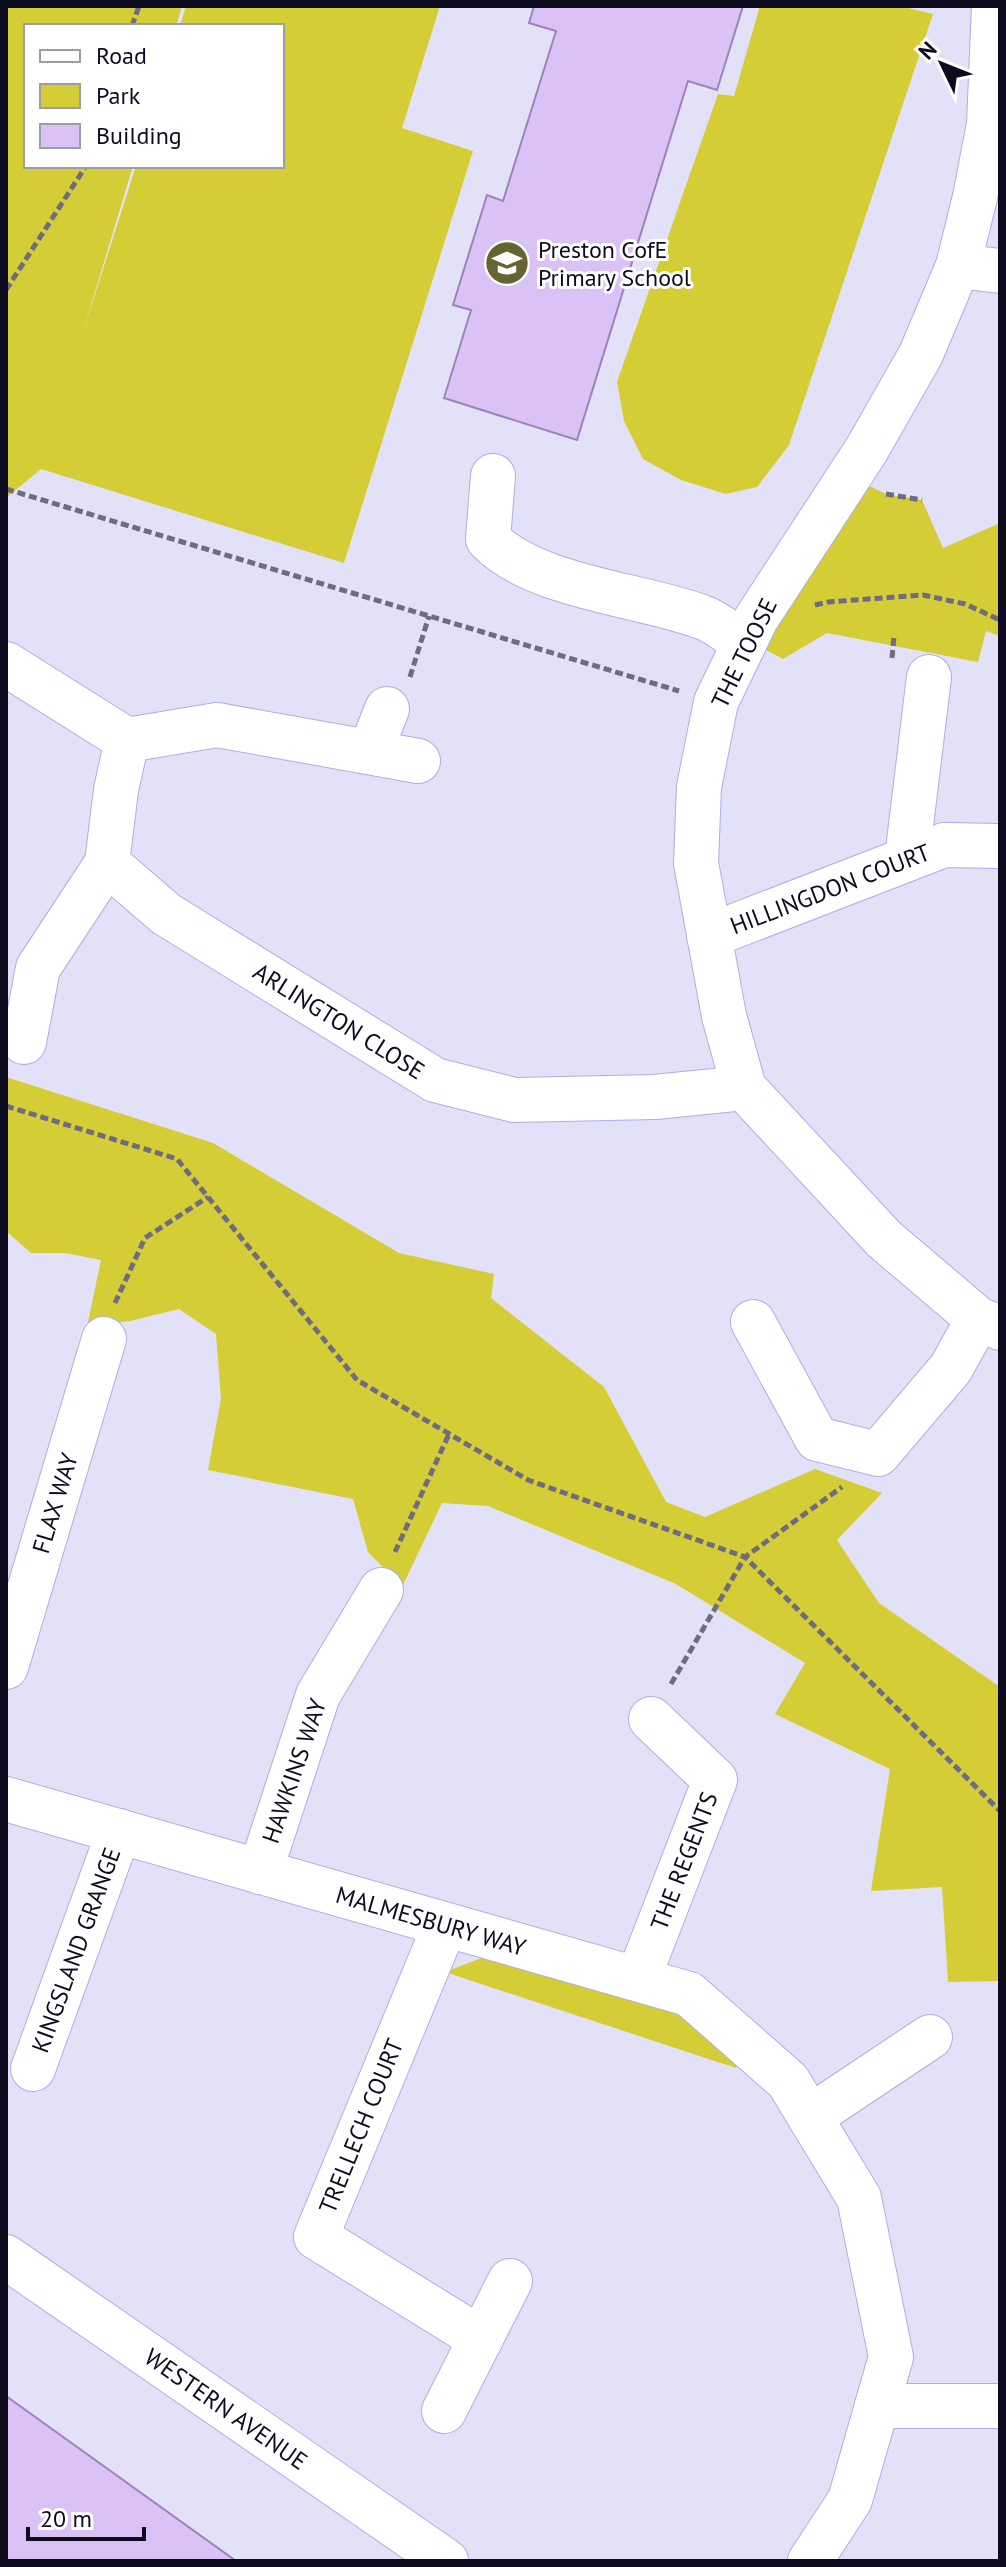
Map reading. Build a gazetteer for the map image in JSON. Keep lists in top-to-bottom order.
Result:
{
  "streets": {
    "street": [
      "THE TOOSE",
      "HILLINGDON COURT",
      "ARLINGTON CLOSE",
      "FLAX WAY",
      "HAWKINS WAY",
      "THE REGENTS",
      "MALMESBURY WAY",
      "KINGSLAND GRANGE",
      "TRELLECH COURT",
      "WESTERN AVENUE"
    ]
  },
  "crossings": [
    ["THE TOOSE", "HILLINGDON COURT"],
    ["THE TOOSE", "ARLINGTON CLOSE"],
    ["HAWKINS WAY", "MALMESBURY WAY"],
    ["THE REGENTS", "MALMESBURY WAY"],
    ["MALMESBURY WAY", "KINGSLAND GRANGE"],
    ["MALMESBURY WAY", "TRELLECH COURT"]
  ],
  "places": {
    "school or university": ["Preston CofE Primary School"]
  },
  "legend": ["Road", "Park", "Building"],
  "scale_bar": "20 m",
  "north": "top left"
}
